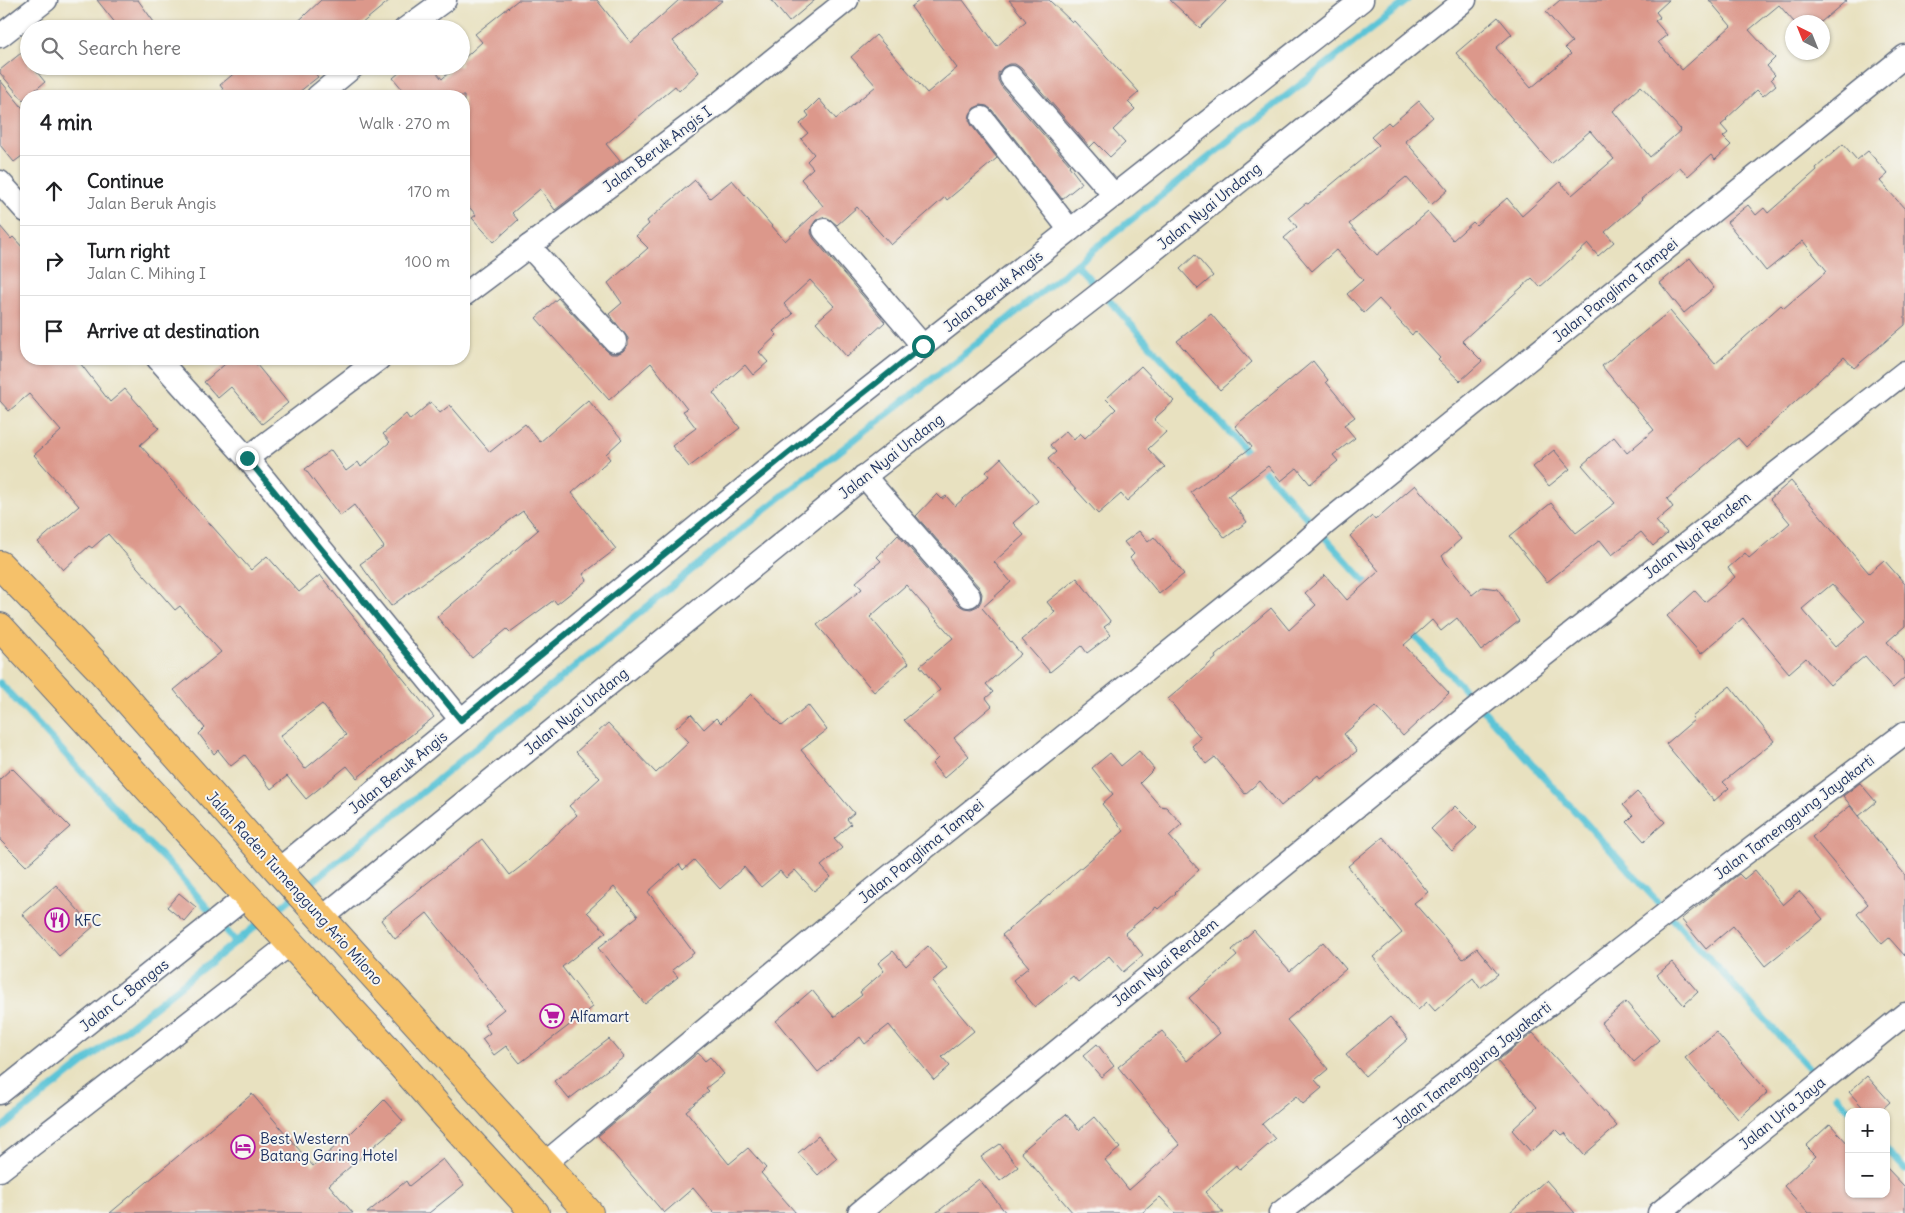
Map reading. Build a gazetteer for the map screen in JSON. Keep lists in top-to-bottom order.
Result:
{
  "streets": {
    "highway": ["Jalan Raden Tumenggung Ario Milono"],
    "street": [
      "Jalan Beruk Angis I",
      "Jalan Nyai Undang",
      "Jalan Panglima Tampei",
      "Jalan Beruk Angis",
      "Jalan Nyai Rendem",
      "Jalan Tamenggung Jayakarti",
      "Jalan C. Bangas",
      "Jalan Uria Jaya"
    ]
  },
  "crossings": [
    ["Jalan Nyai Undang", "Jalan Raden Tumenggung Ario Milono"],
    ["Jalan Panglima Tampei", "Jalan Raden Tumenggung Ario Milono"],
    ["Jalan Beruk Angis", "Jalan Raden Tumenggung Ario Milono"]
  ],
  "places": {
    "restaurant": ["KFC"],
    "supermarket": ["Alfamart"],
    "hotel": ["Best Western Batang Garing Hotel"]
  },
  "north": "top left",
  "page": {
    "search": "Search here",
    "heading": ["4 min", "Walk · 270 m"],
    "list": [
      ["Continue", "Jalan Beruk Angis", "170 m"],
      ["Turn right", "Jalan C. Mihing I", "100 m"],
      "Arrive at destination"
    ],
    "map_buttons": ["+", "−"]
  }
}
